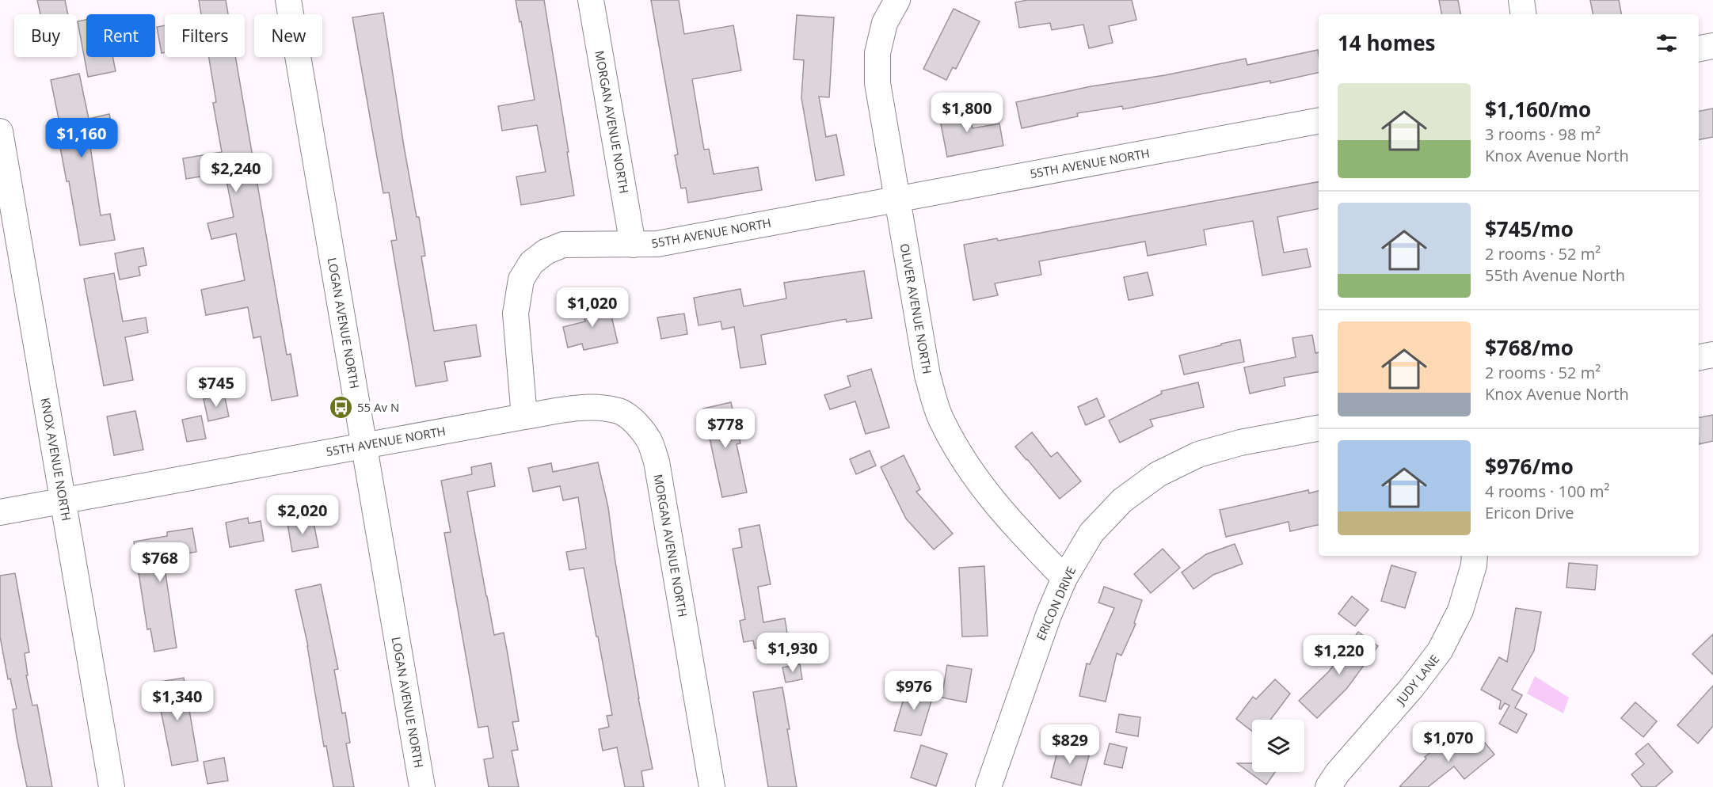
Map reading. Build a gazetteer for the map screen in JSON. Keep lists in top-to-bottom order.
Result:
{
  "streets": {
    "street": [
      "MORGAN AVENUE NORTH",
      "55TH AVENUE NORTH",
      "OLIVER AVENUE NORTH",
      "LOGAN AVENUE NORTH",
      "KNOX AVENUE NORTH",
      "ERICON DRIVE",
      "JUDY LANE"
    ]
  },
  "crossings": [
    ["MORGAN AVENUE NORTH", "55TH AVENUE NORTH"],
    ["55TH AVENUE NORTH", "OLIVER AVENUE NORTH"],
    ["55TH AVENUE NORTH", "LOGAN AVENUE NORTH"],
    ["55TH AVENUE NORTH", "KNOX AVENUE NORTH"],
    ["OLIVER AVENUE NORTH", "ERICON DRIVE"]
  ],
  "places": {
    "bus stop": ["55 Av N"]
  },
  "page": {
    "chip": [
      "Buy",
      "Rent",
      "Filters",
      "New"
    ],
    "heading": "14 homes",
    "list": [
      {
        "name": "$1,160/mo",
        "note": "3 rooms · 98 m² · Knox Avenue North"
      },
      {
        "name": "$745/mo",
        "note": "2 rooms · 52 m² · 55th Avenue North"
      },
      {
        "name": "$768/mo",
        "note": "2 rooms · 52 m² · Knox Avenue North"
      },
      {
        "name": "$976/mo",
        "note": "4 rooms · 100 m² · Ericon Drive"
      }
    ],
    "price": [
      "$1,800",
      "$1,160",
      "$2,240",
      "$1,020",
      "$745",
      "$778",
      "$2,020",
      "$768",
      "$1,930",
      "$1,220",
      "$976",
      "$1,340",
      "$1,070",
      "$829"
    ]
  }
}
